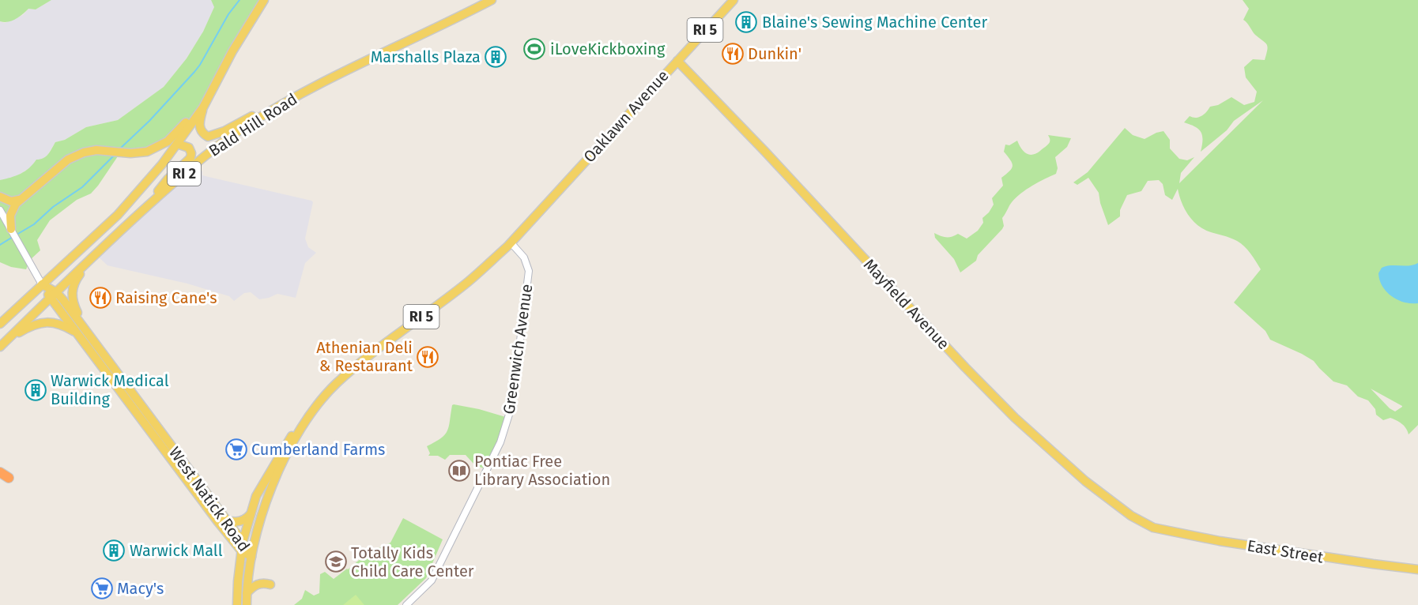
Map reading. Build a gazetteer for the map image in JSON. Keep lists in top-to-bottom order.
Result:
{
  "streets": {
    "main road": [
      "RI 5",
      "Oaklawn Avenue",
      "Bald Hill Road",
      "RI 2",
      "Mayfield Avenue",
      "West Natick Road",
      "East Street"
    ],
    "street": ["Greenwich Avenue"]
  },
  "crossings": [
    ["RI 5", "Oaklawn Avenue"],
    ["RI 5", "Greenwich Avenue"],
    ["RI 5", "West Natick Road"],
    ["Oaklawn Avenue", "Mayfield Avenue"],
    ["Oaklawn Avenue", "Greenwich Avenue"],
    ["Bald Hill Road", "West Natick Road"],
    ["RI 2", "West Natick Road"],
    ["Mayfield Avenue", "East Street"]
  ],
  "places": {
    "building": [
      "Blaine's Sewing Machine Center",
      "Marshalls Plaza",
      "Warwick Medical Building",
      "Warwick Mall"
    ],
    "sports": ["iLoveKickboxing"],
    "restaurant": ["Dunkin'", "Raising Cane's", "Athenian Deli & Restaurant"],
    "supermarket": ["Cumberland Farms", "Macy's"],
    "library": ["Pontiac Free Library Association"],
    "school or university": ["Totally Kids Child Care Center"]
  }
}
